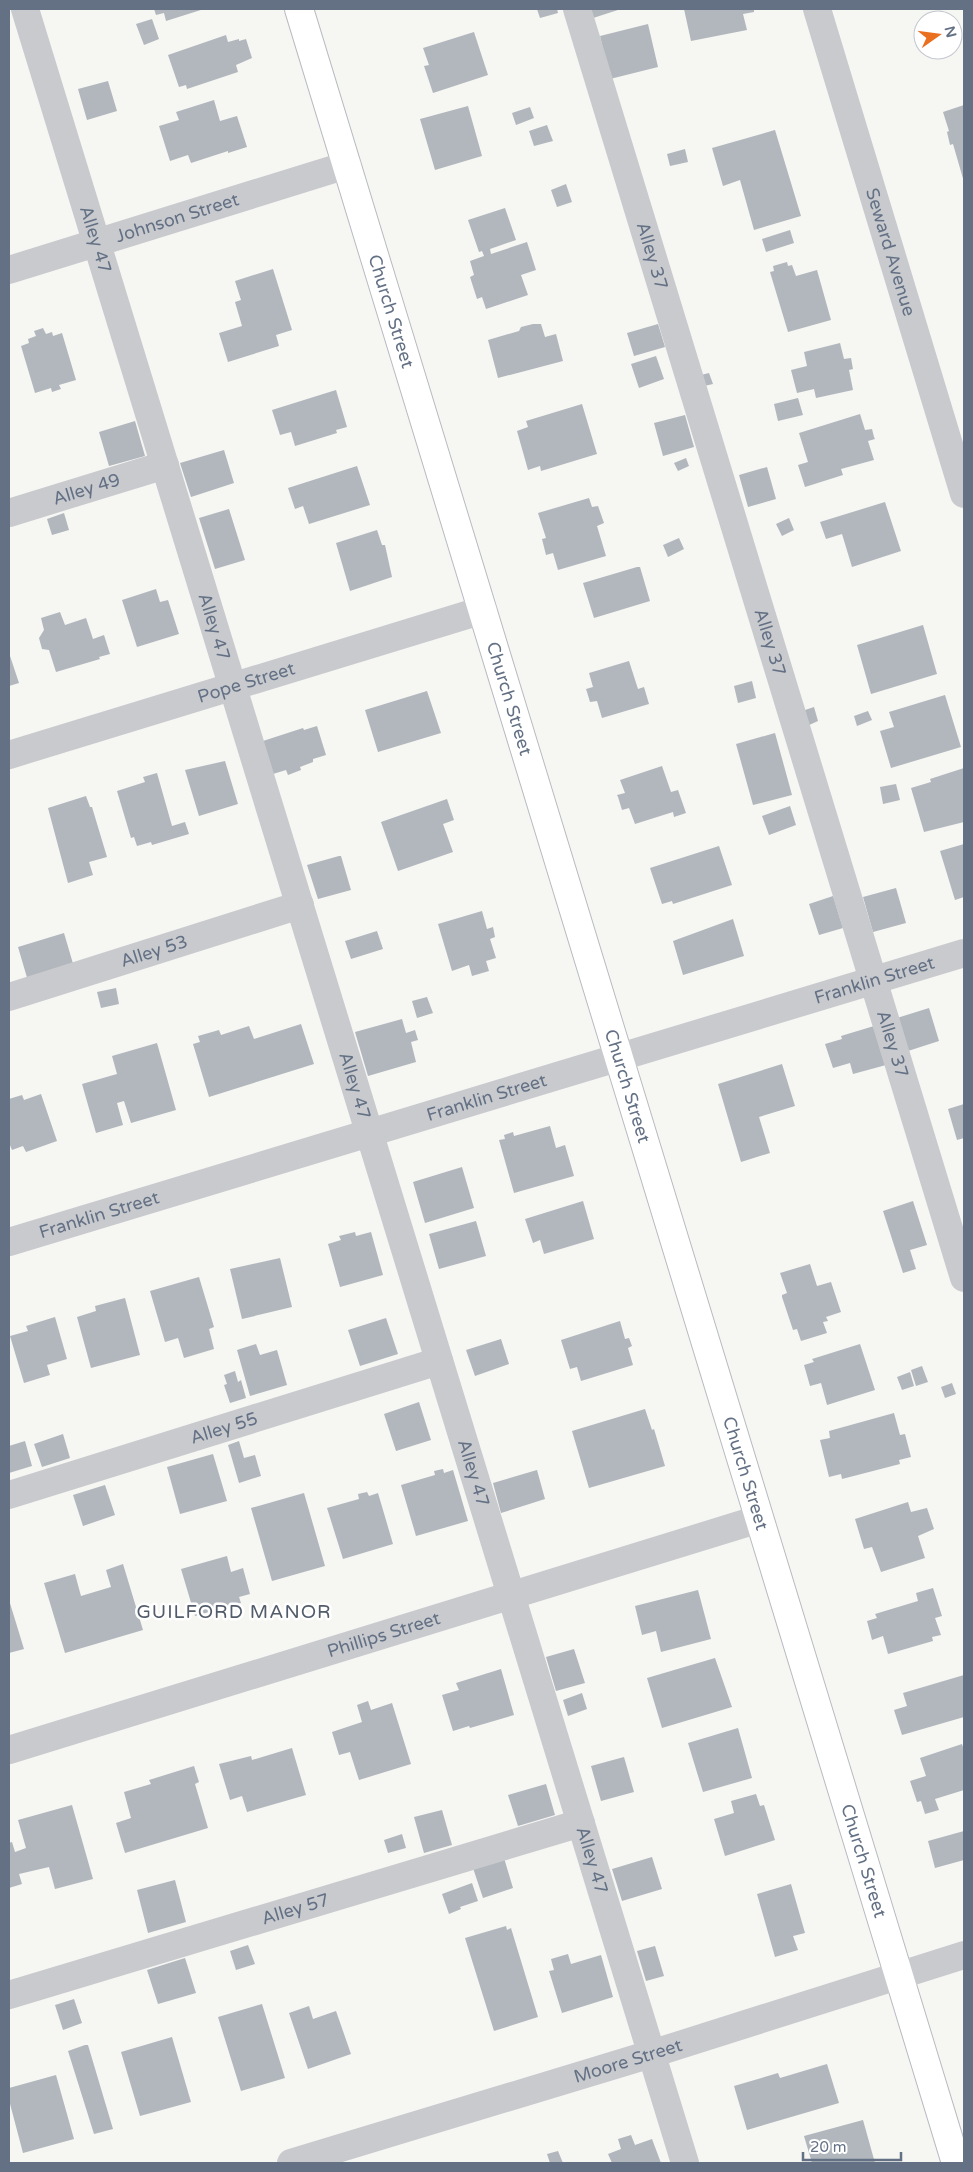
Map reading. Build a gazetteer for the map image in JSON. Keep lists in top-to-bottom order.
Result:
{
  "streets": {
    "main road": ["Church Street"],
    "street": [
      "Johnson Street",
      "Alley 47",
      "Seward Avenue",
      "Alley 37",
      "Alley 49",
      "Pope Street",
      "Alley 53",
      "Franklin Street",
      "Alley 55",
      "Phillips Street",
      "Alley 57",
      "Moore Street"
    ]
  },
  "crossings": [
    ["Johnson Street", "Alley 47"],
    ["Johnson Street", "Church Street"],
    ["Alley 47", "Alley 49"],
    ["Alley 47", "Pope Street"],
    ["Alley 47", "Alley 53"],
    ["Alley 47", "Franklin Street"],
    ["Alley 47", "Alley 55"],
    ["Alley 47", "Phillips Street"],
    ["Alley 47", "Alley 57"],
    ["Alley 47", "Moore Street"],
    ["Alley 37", "Franklin Street"],
    ["Church Street", "Pope Street"],
    ["Church Street", "Franklin Street"],
    ["Church Street", "Phillips Street"],
    ["Church Street", "Moore Street"]
  ],
  "districts": ["GUILFORD MANOR"],
  "scale_bar": "20 m",
  "north": "right"
}
